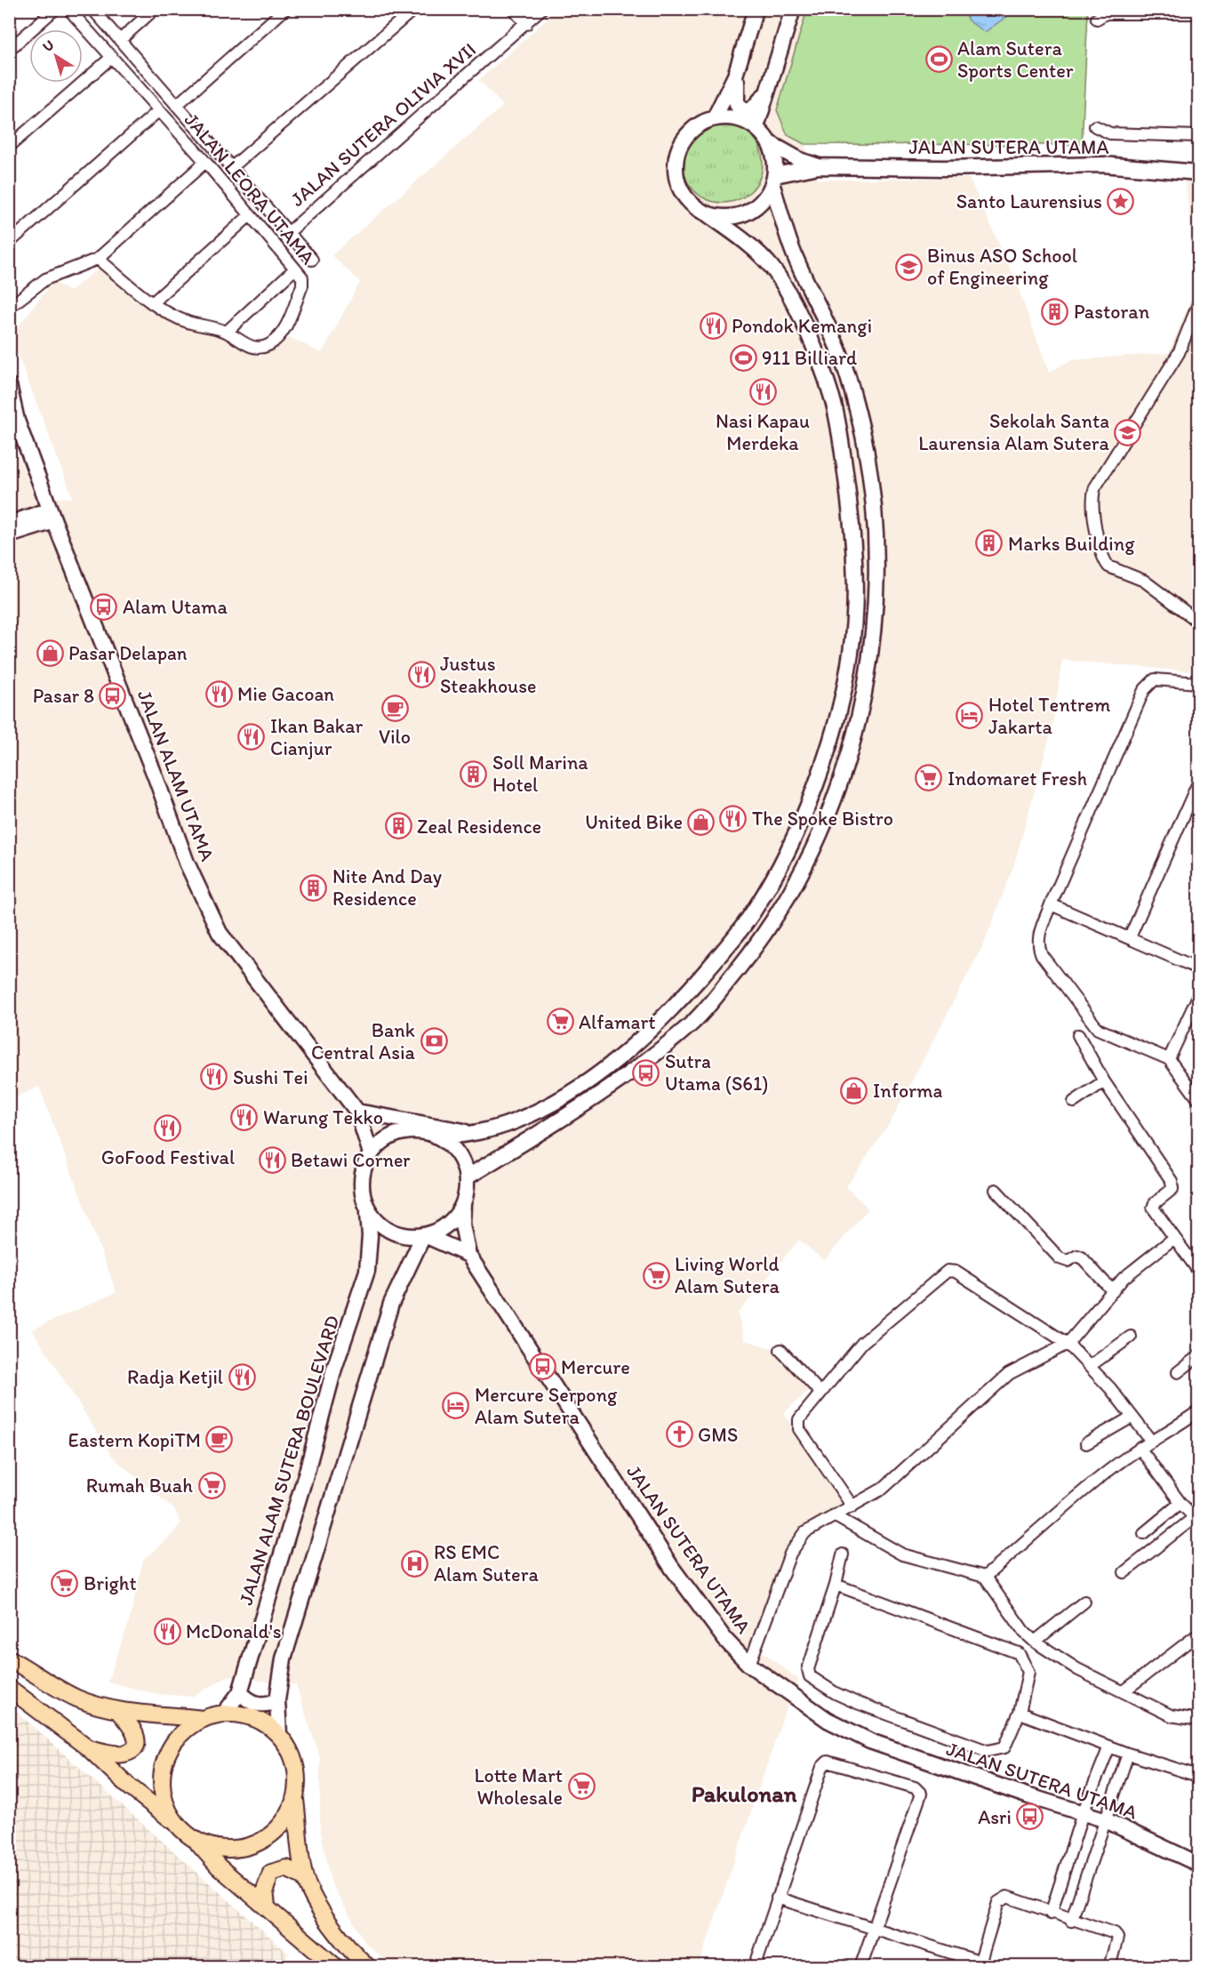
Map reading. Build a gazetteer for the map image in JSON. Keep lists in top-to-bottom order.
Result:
{
  "streets": {
    "main road": ["JALAN SUTERA UTAMA", "JALAN ALAM UTAMA", "JALAN ALAM SUTERA BOULEVARD"],
    "street": ["JALAN SUTERA OLIVIA XVII", "JALAN LEORA UTAMA"]
  },
  "crossings": [
    ["JALAN SUTERA UTAMA", "JALAN ALAM UTAMA"],
    ["JALAN SUTERA UTAMA", "JALAN ALAM SUTERA BOULEVARD"],
    ["JALAN ALAM UTAMA", "JALAN ALAM SUTERA BOULEVARD"]
  ],
  "districts": ["Pakulonan"],
  "places": {
    "sports": ["Alam Sutera Sports Center", "911 Billiard"],
    "place": ["Santo Laurensius"],
    "school or university": ["Binus ASO School of Engineering", "Sekolah Santa Laurensia Alam Sutera"],
    "building": [
      "Pastoran",
      "Marks Building",
      "Soll Marina Hotel",
      "Zeal Residence",
      "Nite And Day Residence"
    ],
    "restaurant": [
      "Pondok Kemangi",
      "Nasi Kapau Merdeka",
      "Justus Steakhouse",
      "Mie Gacoan",
      "Ikan Bakar Cianjur",
      "The Spoke Bistro",
      "Sushi Tei",
      "Warung Tekko",
      "GoFood Festival",
      "Betawi Corner",
      "Radja Ketjil",
      "McDonald's"
    ],
    "bus stop": [
      "Alam Utama",
      "Pasar 8",
      "Sutra Utama (S61)",
      "Mercure",
      "Asri"
    ],
    "shop": ["Pasar Delapan", "United Bike", "Informa"],
    "cafe": ["Vilo", "Eastern KopiTM"],
    "hotel": ["Hotel Tentrem Jakarta", "Mercure Serpong Alam Sutera"],
    "supermarket": [
      "Indomaret Fresh",
      "Alfamart",
      "Living World Alam Sutera",
      "Rumah Buah",
      "Bright",
      "Lotte Mart Wholesale"
    ],
    "bank": ["Bank Central Asia"],
    "church": ["GMS"],
    "hospital": ["RS EMC Alam Sutera"]
  },
  "north": "top left"
}
